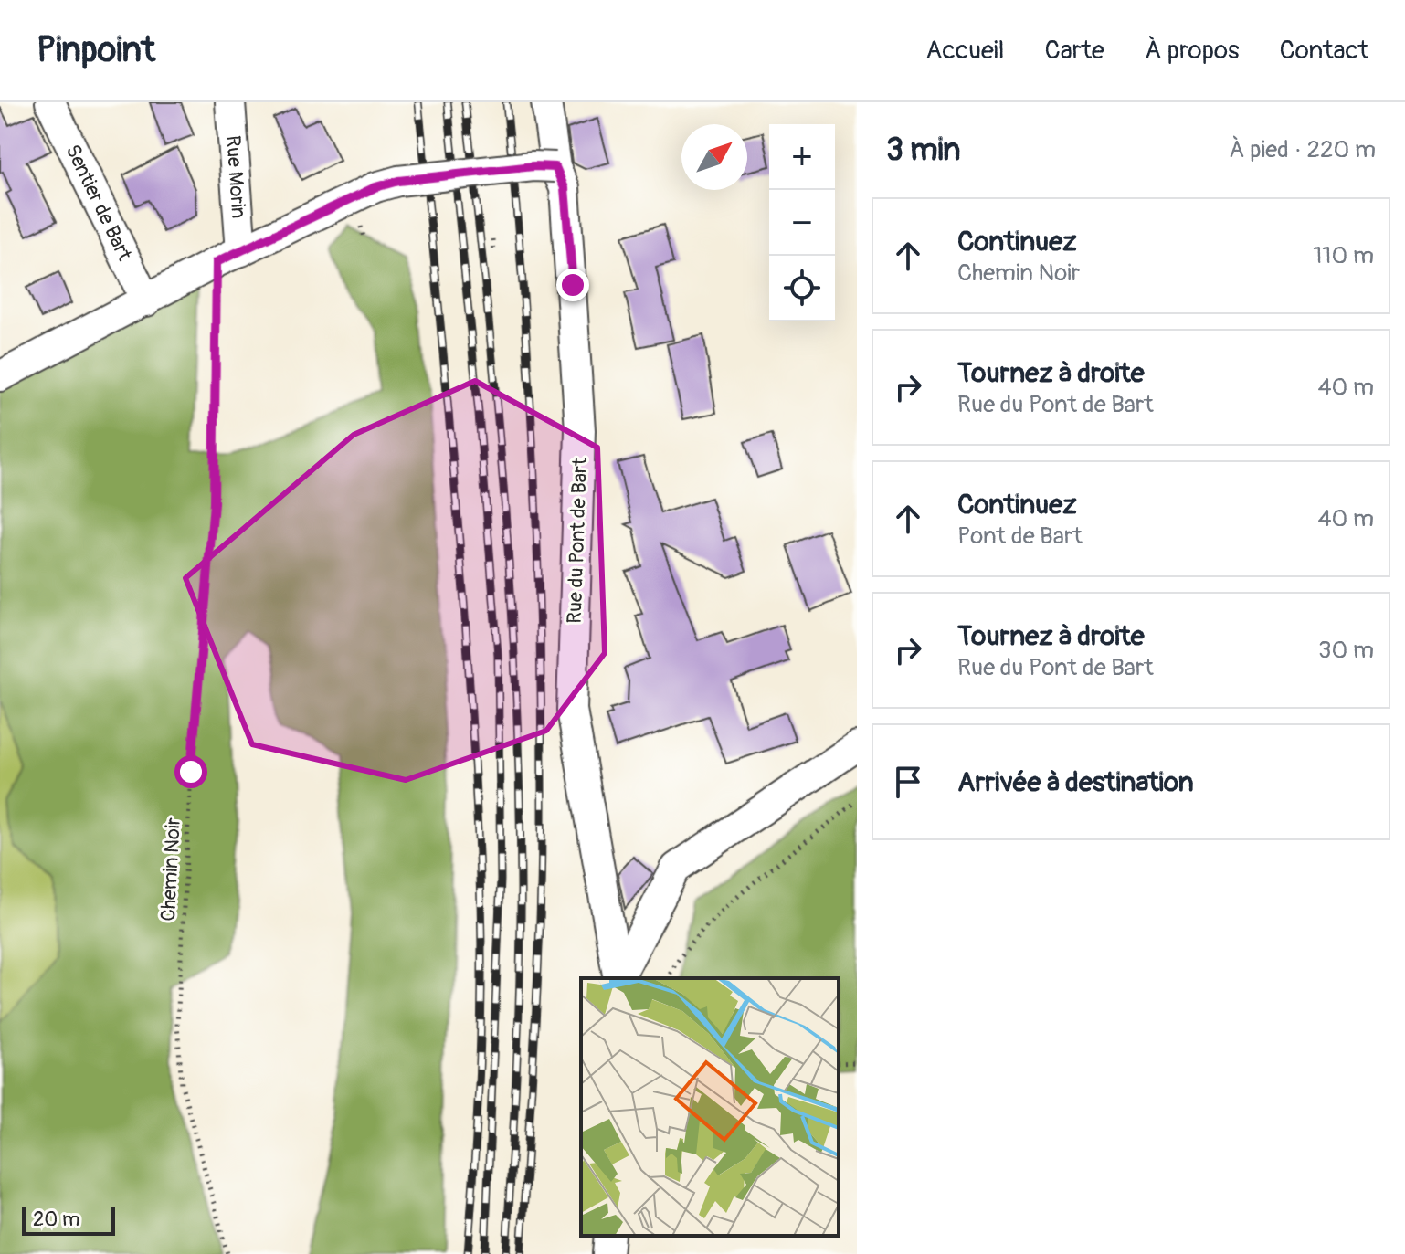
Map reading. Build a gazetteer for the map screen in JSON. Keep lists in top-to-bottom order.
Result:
{
  "streets": {
    "street": ["Rue Morin", "Sentier de Bart", "Rue du Pont de Bart"],
    "path": ["Chemin Noir"]
  },
  "crossings": [
    ["Rue Morin", "Chemin Noir"]
  ],
  "scale_bar": "20 m",
  "north": "top right",
  "page": {
    "header": "Pinpoint",
    "nav": [
      "Accueil",
      "Carte",
      "À propos",
      "Contact"
    ],
    "heading": ["3 min", "À pied · 220 m"],
    "map_buttons": ["+", "−"],
    "list": [
      ["Continuez", "Chemin Noir", "110 m"],
      ["Tournez à droite", "Rue du Pont de Bart", "40 m"],
      ["Continuez", "Pont de Bart", "40 m"],
      ["Tournez à droite", "Rue du Pont de Bart", "30 m"],
      "Arrivée à destination"
    ],
    "scale": "20 m"
  }
}
